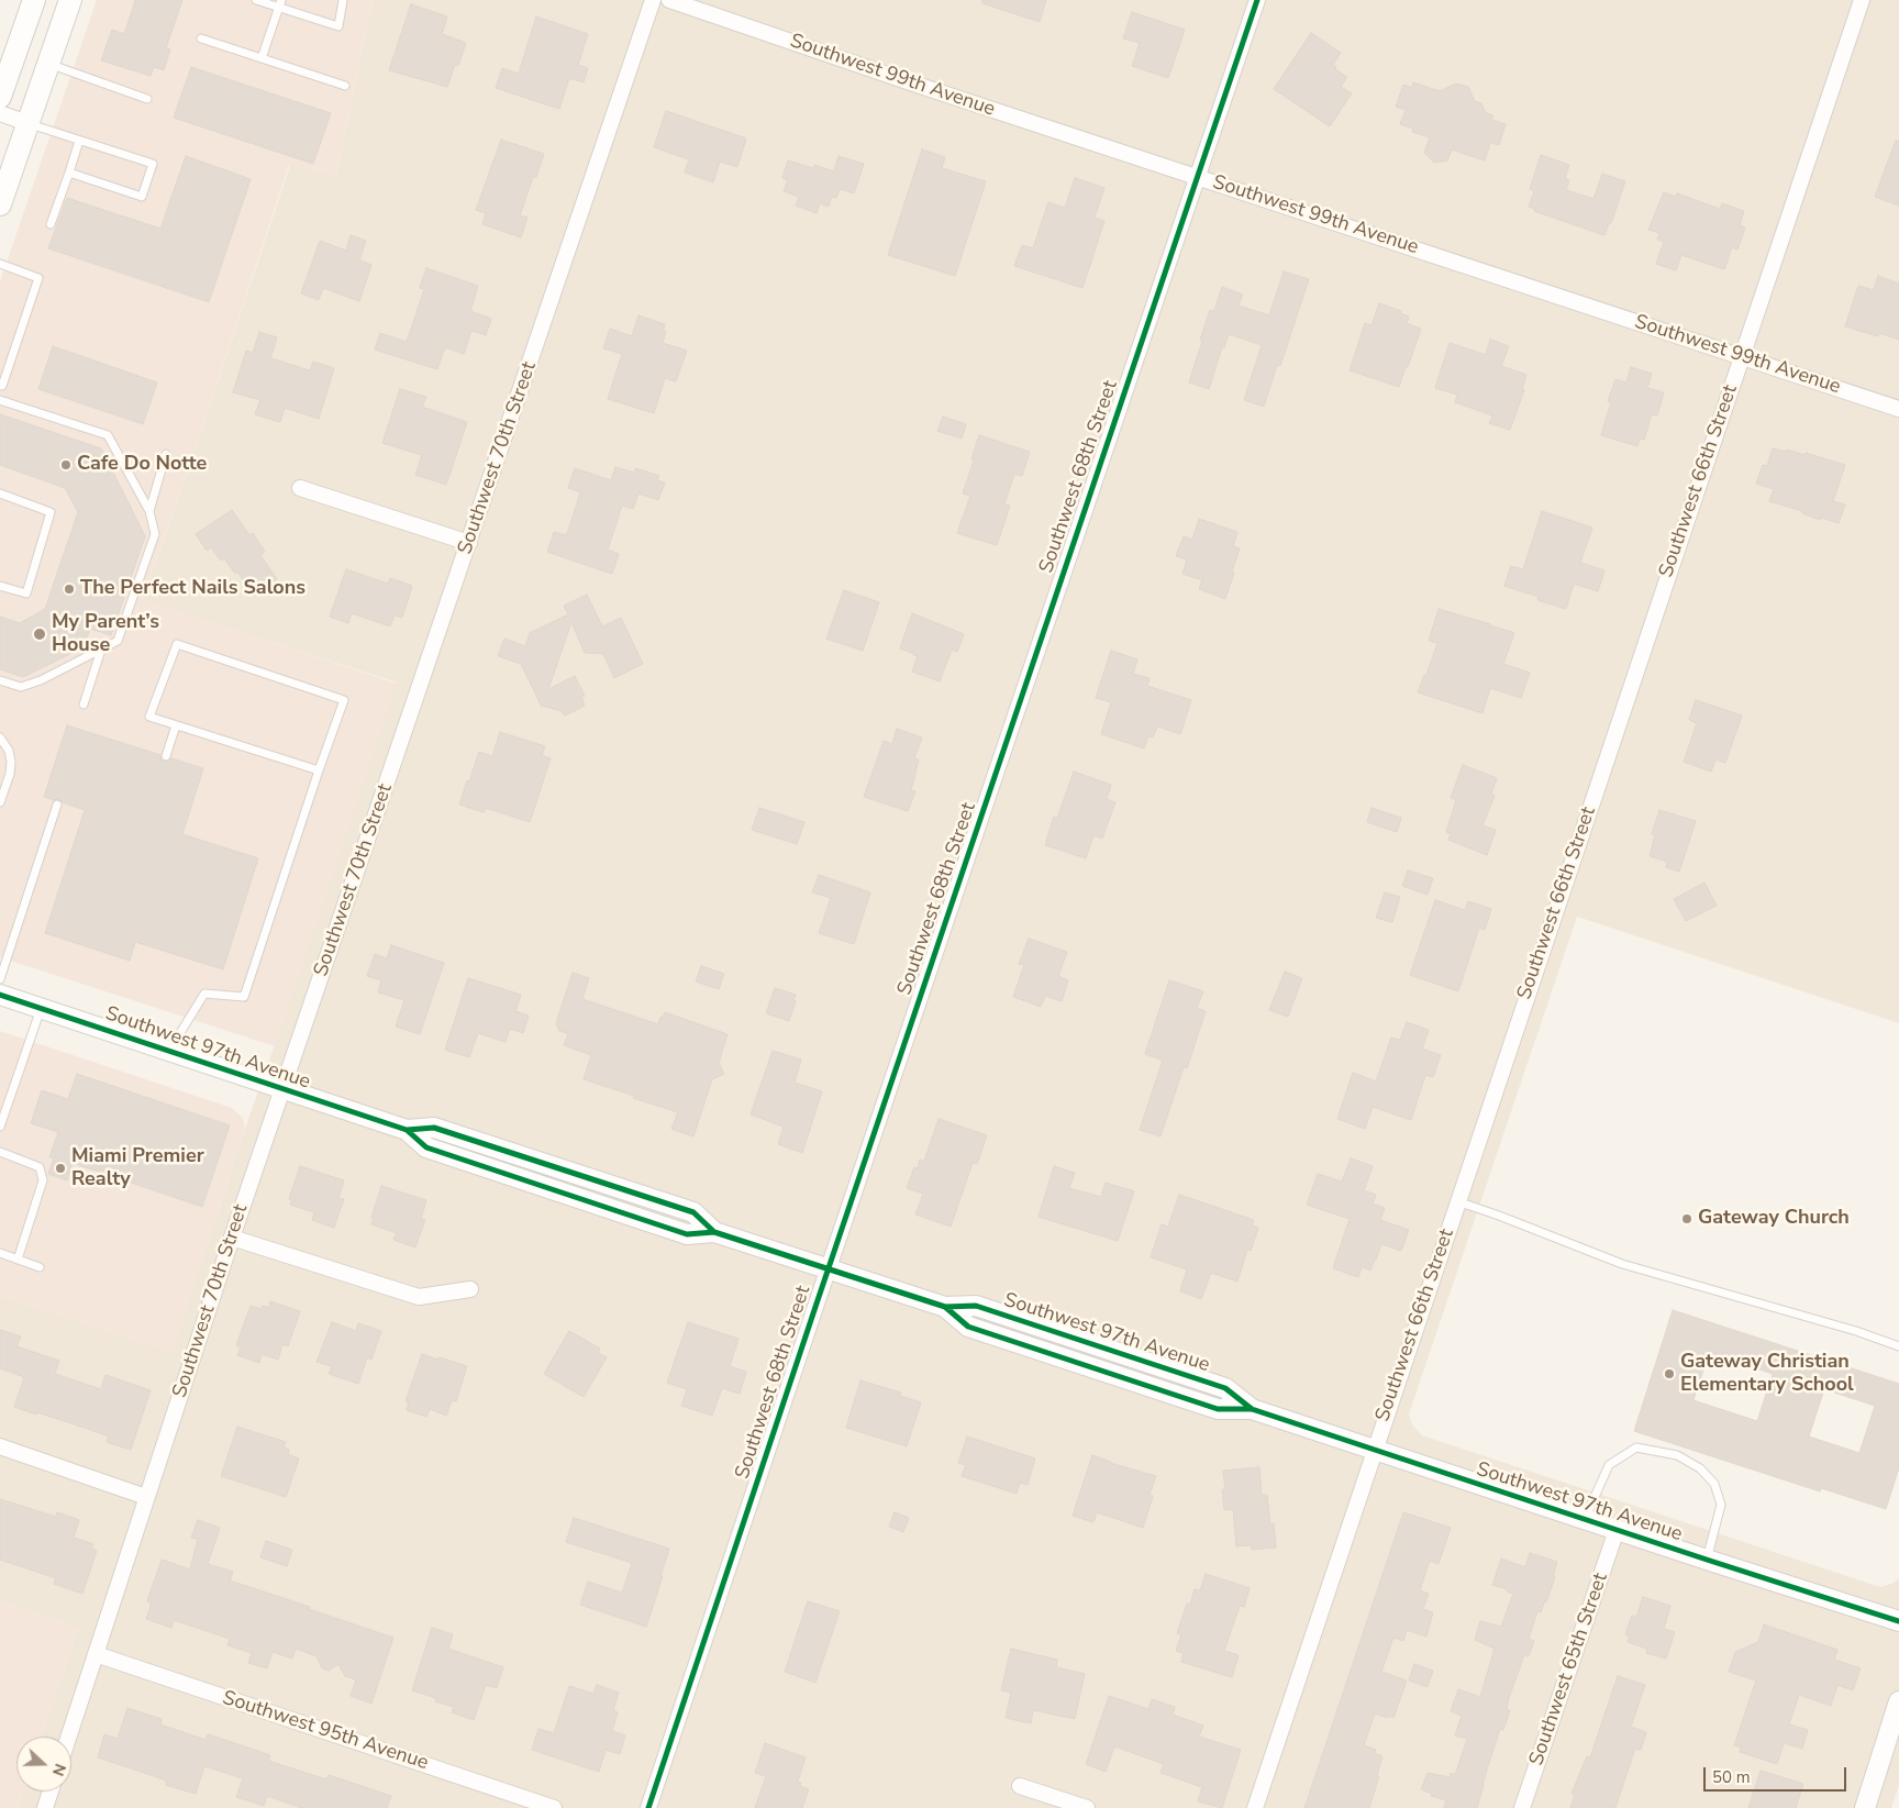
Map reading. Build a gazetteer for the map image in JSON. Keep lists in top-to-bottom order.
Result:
{
  "streets": {
    "street": [
      "Southwest 99th Avenue",
      "Southwest 70th Street",
      "Southwest 68th Street",
      "Southwest 66th Street",
      "Southwest 97th Avenue",
      "Southwest 65th Street",
      "Southwest 95th Avenue"
    ]
  },
  "crossings": [
    ["Southwest 99th Avenue", "Southwest 68th Street"],
    ["Southwest 99th Avenue", "Southwest 66th Street"],
    ["Southwest 70th Street", "Southwest 97th Avenue"],
    ["Southwest 70th Street", "Southwest 95th Avenue"],
    ["Southwest 68th Street", "Southwest 97th Avenue"],
    ["Southwest 66th Street", "Southwest 97th Avenue"],
    ["Southwest 97th Avenue", "Southwest 65th Street"]
  ],
  "places": [
    "Cafe Do Notte",
    "The Perfect Nails Salons",
    "My Parent’s House",
    "Miami Premier Realty",
    "Gateway Church",
    "Gateway Christian Elementary School"
  ],
  "scale_bar": "50 m",
  "north": "right"
}
